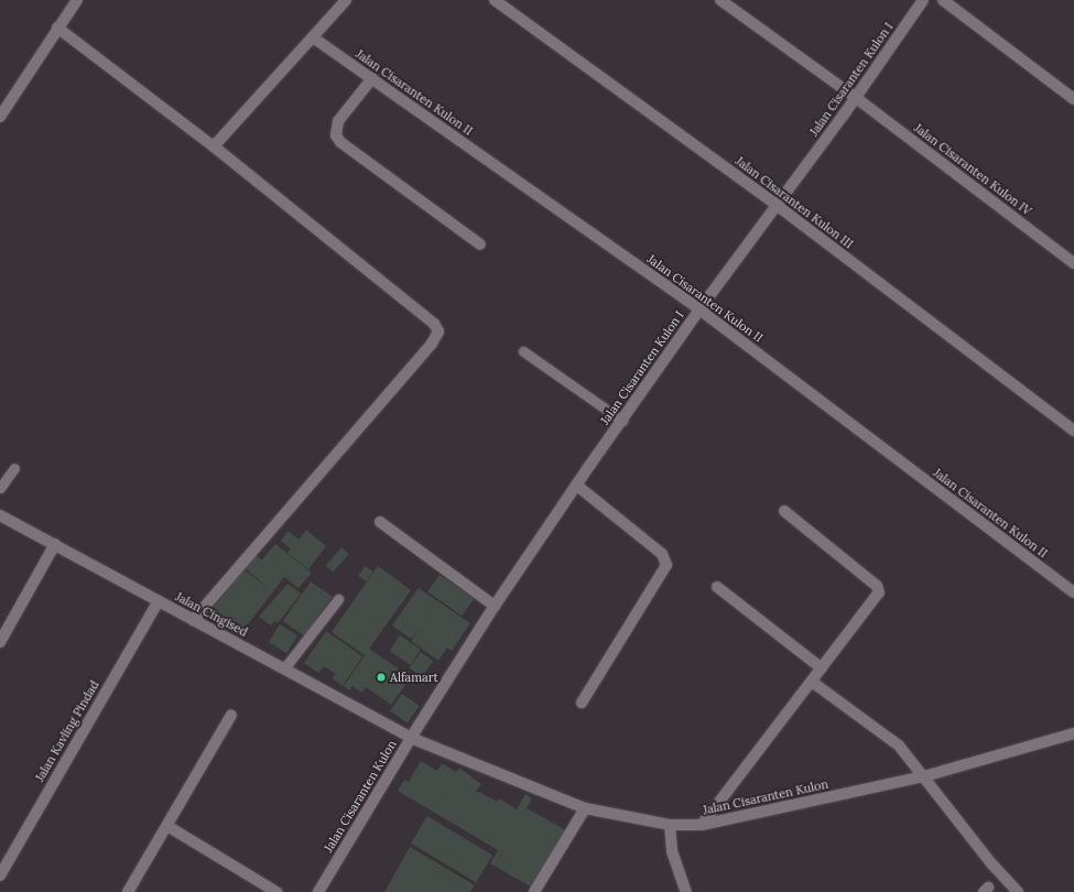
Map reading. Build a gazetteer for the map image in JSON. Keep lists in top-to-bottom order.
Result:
{
  "streets": {
    "street": [
      "Jalan Cisaranten Kulon I",
      "Jalan Cisaranten Kulon II",
      "Jalan Cisaranten Kulon IV",
      "Jalan Cisaranten Kulon III",
      "Jalan Cingised",
      "Jalan Kavling Pindad",
      "Jalan Cisaranten Kulon"
    ]
  },
  "crossings": [
    ["Jalan Cisaranten Kulon I", "Jalan Cisaranten Kulon II"],
    ["Jalan Cisaranten Kulon I", "Jalan Cisaranten Kulon IV"],
    ["Jalan Cisaranten Kulon I", "Jalan Cisaranten Kulon III"],
    ["Jalan Cisaranten Kulon I", "Jalan Cingised"],
    ["Jalan Cisaranten Kulon I", "Jalan Cisaranten Kulon"],
    ["Jalan Cingised", "Jalan Kavling Pindad"],
    ["Jalan Cingised", "Jalan Cisaranten Kulon"]
  ],
  "places": ["Alfamart"]
}
